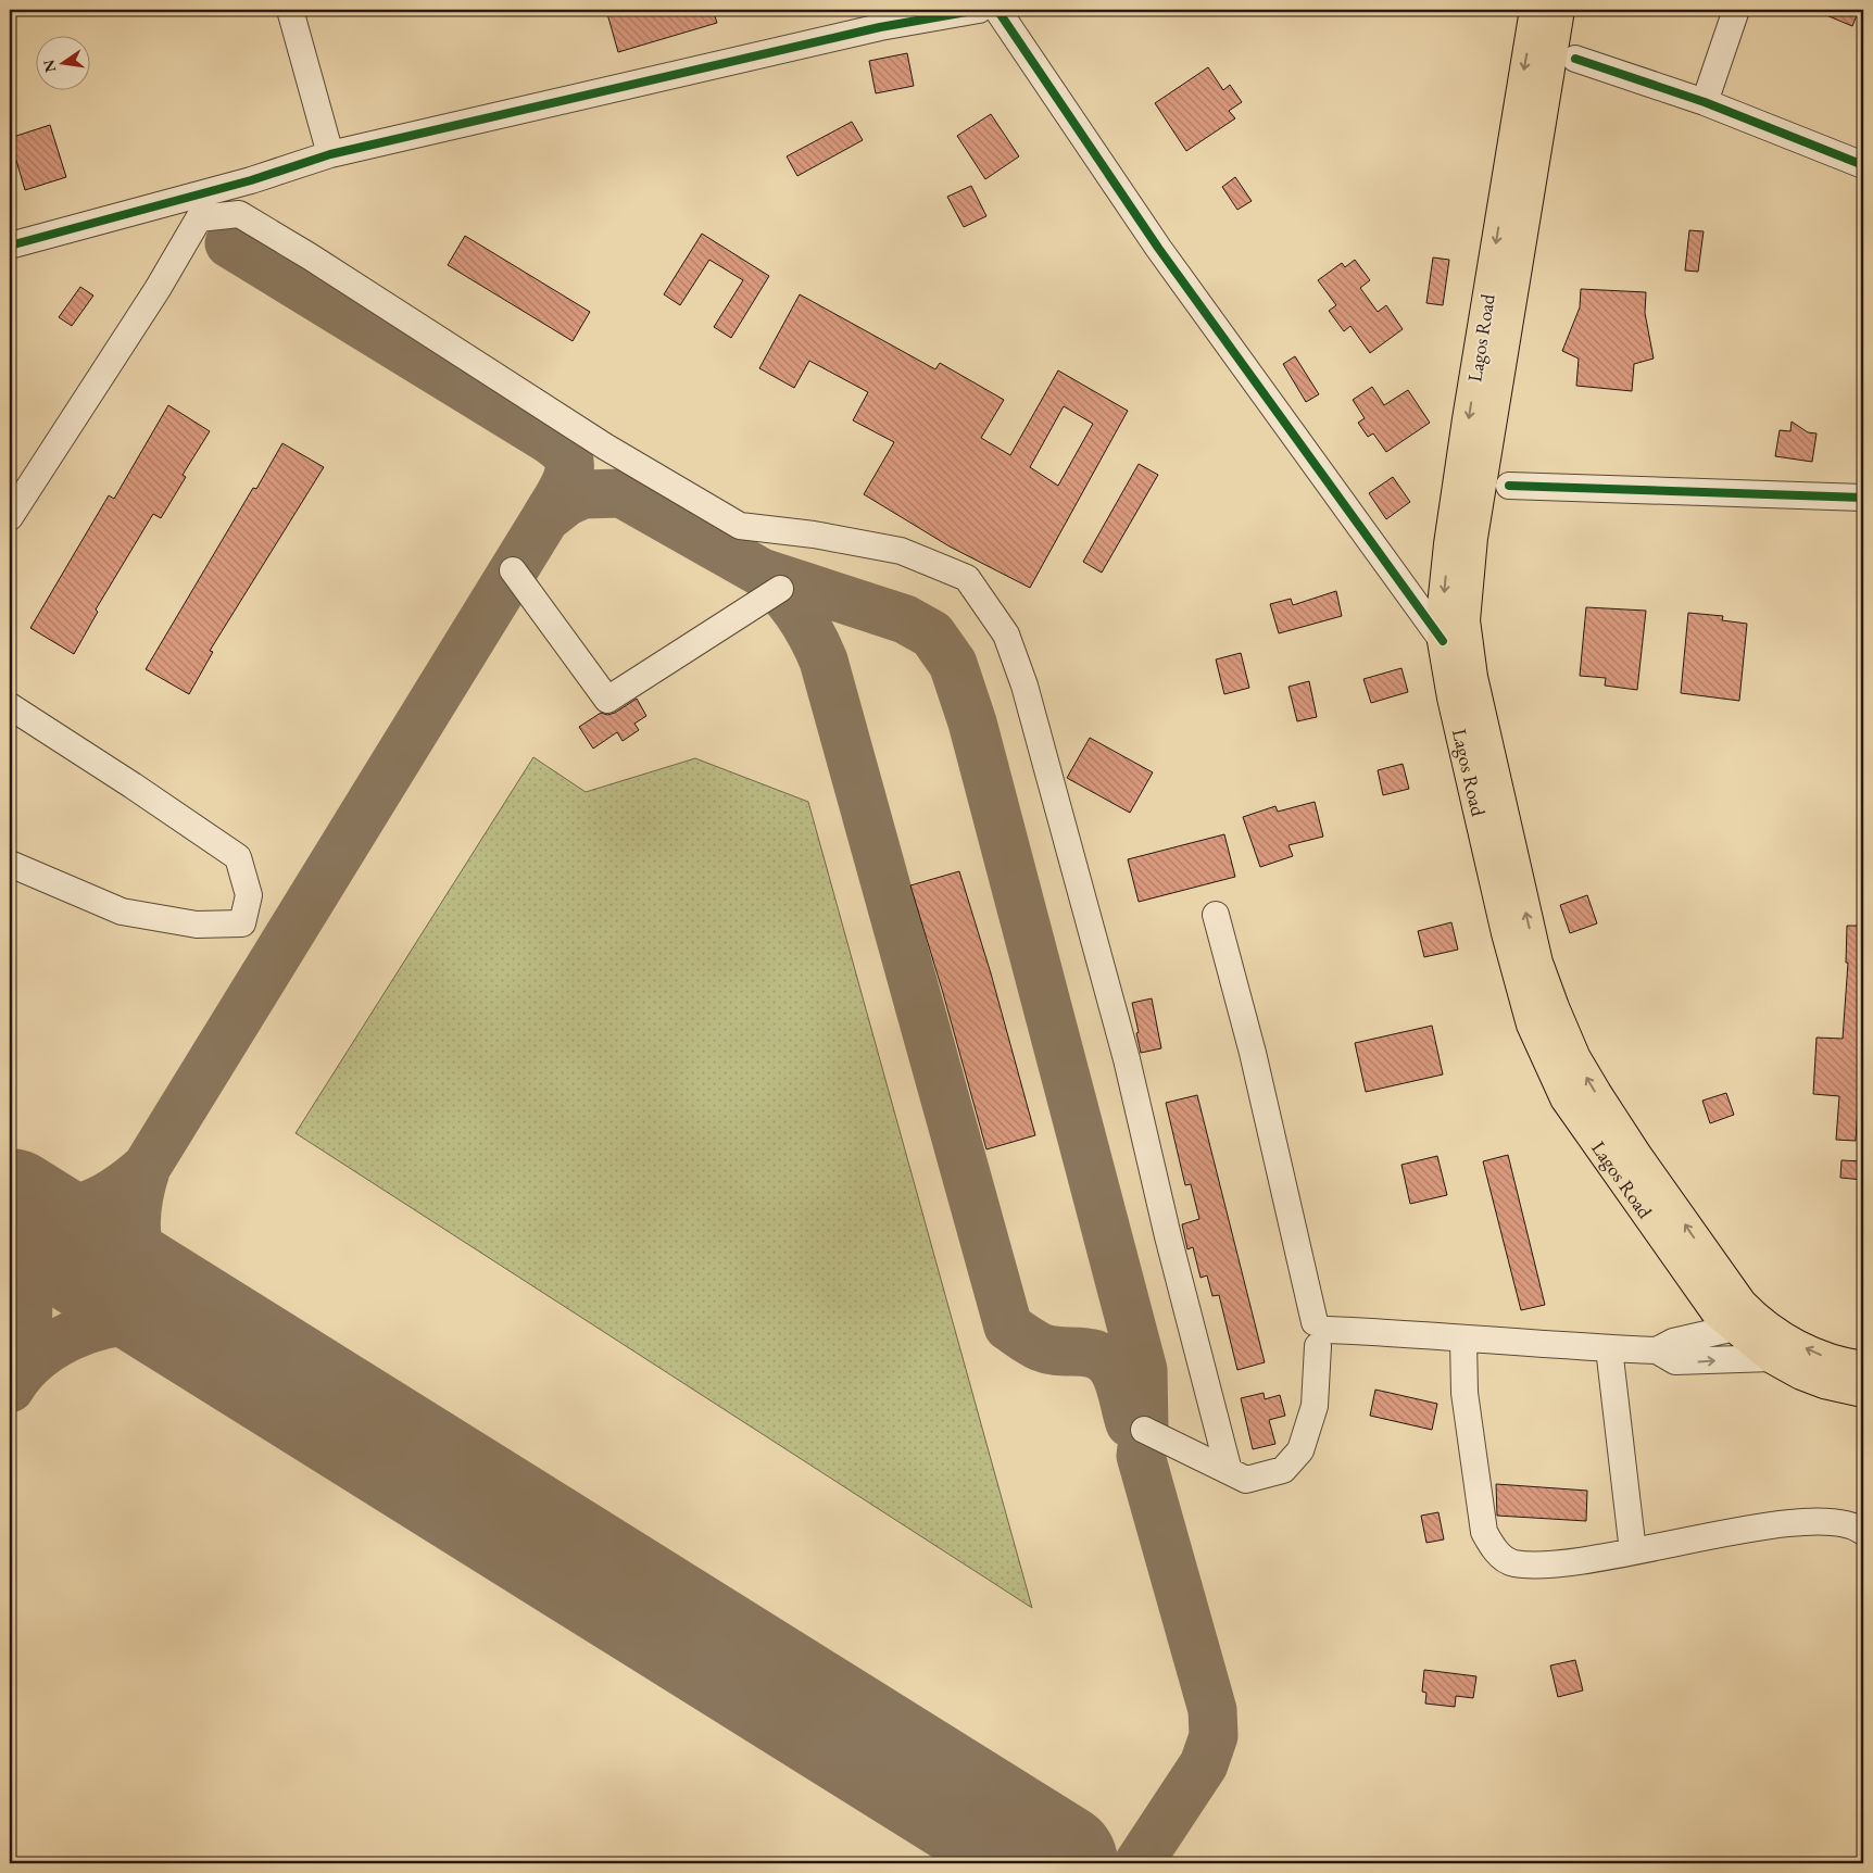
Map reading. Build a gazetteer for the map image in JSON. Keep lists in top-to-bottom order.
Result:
{
  "streets": {
    "main road": ["Lagos Road"]
  },
  "north": "left"
}
